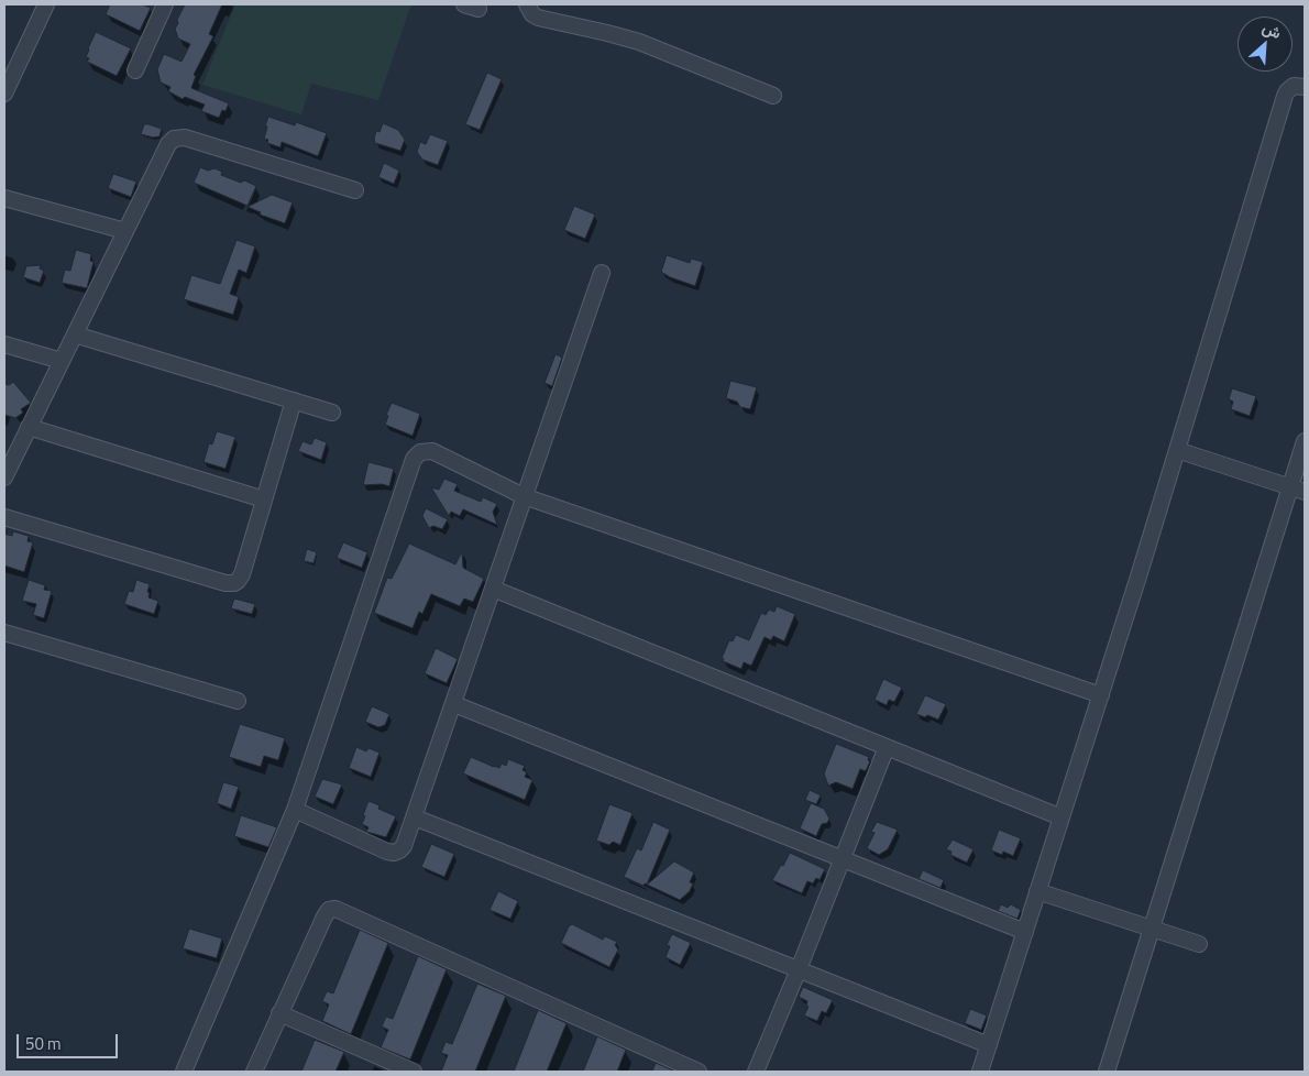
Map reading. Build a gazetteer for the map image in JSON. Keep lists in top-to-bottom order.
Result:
{
  "scale_bar": "50 m",
  "north": "top right"
}
